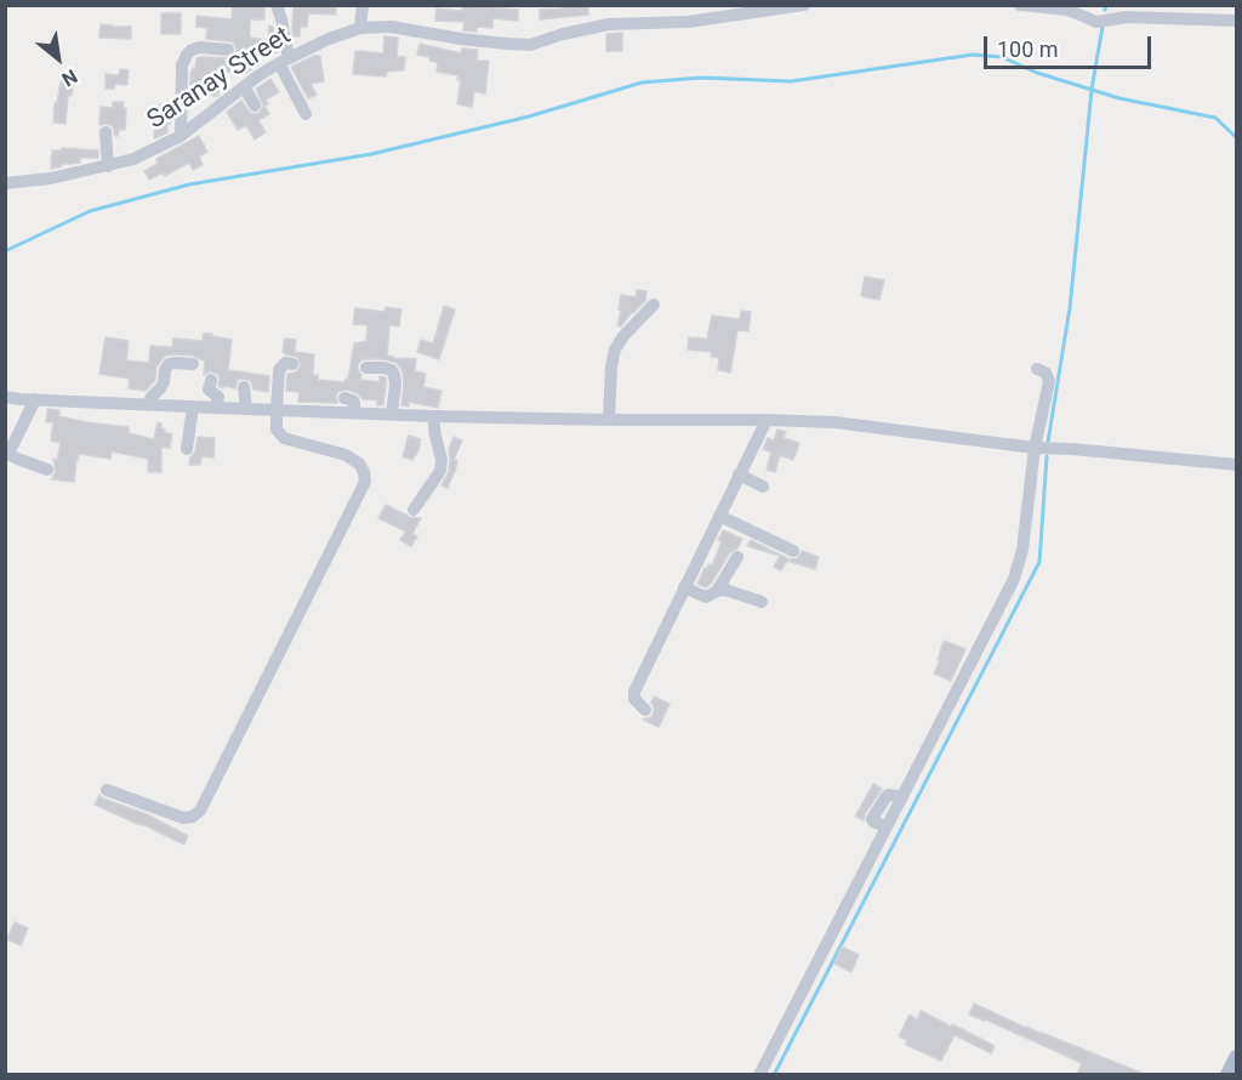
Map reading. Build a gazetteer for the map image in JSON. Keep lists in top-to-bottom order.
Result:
{
  "streets": {
    "street": ["Saranay Street"]
  },
  "scale_bar": "100 m",
  "north": "bottom right"
}
